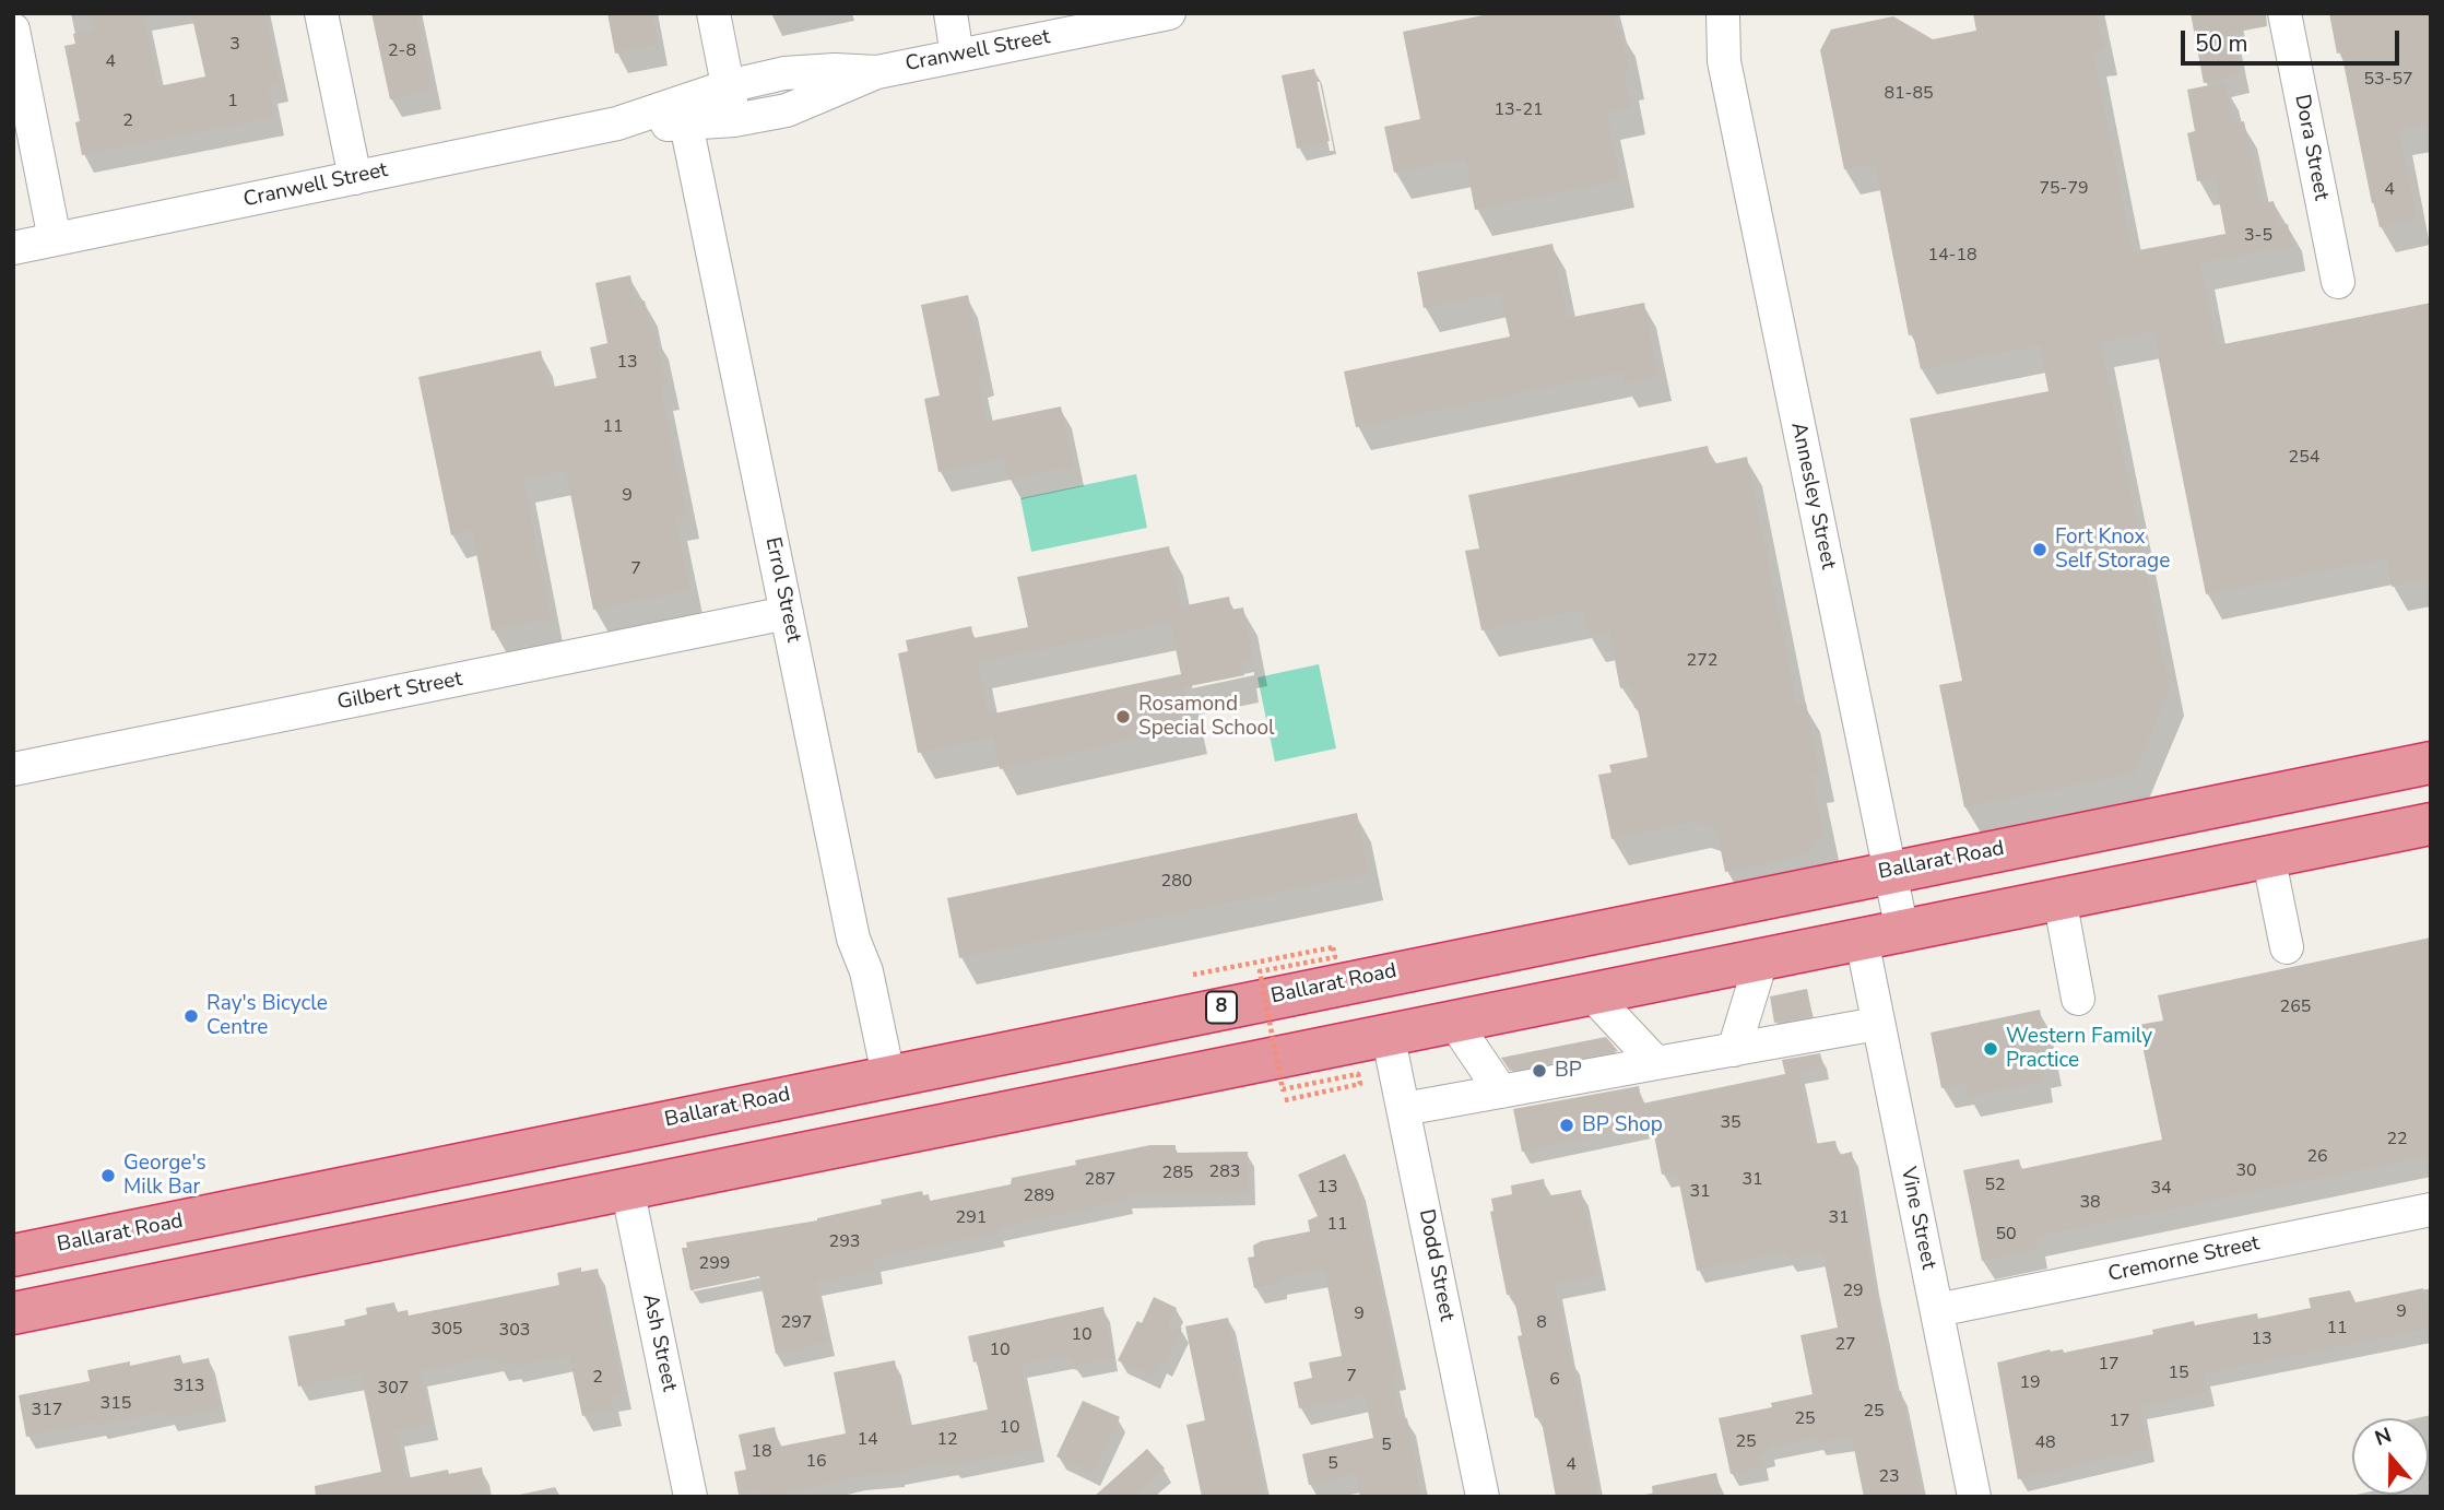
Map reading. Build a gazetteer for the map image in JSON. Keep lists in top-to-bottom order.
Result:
{
  "streets": {
    "highway": ["Ballarat Road", "8"],
    "street": [
      "Cranwell Street",
      "Dora Street",
      "Annesley Street",
      "Errol Street",
      "Gilbert Street",
      "Vine Street",
      "Cremorne Street",
      "Dodd Street",
      "Ash Street"
    ]
  },
  "crossings": [
    ["Cranwell Street", "Errol Street"],
    ["Annesley Street", "Ballarat Road"],
    ["Errol Street", "Gilbert Street"],
    ["Errol Street", "Ballarat Road"],
    ["Vine Street", "Cremorne Street"]
  ],
  "places": [
    "Fort Knox Self Storage",
    "Rosamond Special School",
    "Ray's Bicycle Centre",
    "Western Family Practice",
    "BP",
    "BP Shop",
    "George's Milk Bar"
  ],
  "house_numbers": [
    "3",
    "2-8",
    "4",
    "53-57",
    "81-85",
    "1",
    "13-21",
    "2",
    "75-79",
    "4",
    "3-5",
    "14-18",
    "13",
    "11",
    "254",
    "9",
    "7",
    "272",
    "280",
    "265",
    "35",
    "22",
    "26",
    "30",
    "283",
    "285",
    "287",
    "31",
    "52",
    "13",
    "34",
    "31",
    "289",
    "38",
    "291",
    "31",
    "11",
    "50",
    "293",
    "299",
    "29",
    "9",
    "9",
    "297",
    "8",
    "11",
    "305",
    "303",
    "10",
    "13",
    "27",
    "10",
    "17",
    "15",
    "7",
    "2",
    "6",
    "19",
    "313",
    "307",
    "315",
    "317",
    "25",
    "25",
    "17",
    "10",
    "14",
    "12",
    "25",
    "48",
    "5",
    "18",
    "16",
    "5",
    "4",
    "23"
  ],
  "scale_bar": "50 m",
  "north": "top"
}
